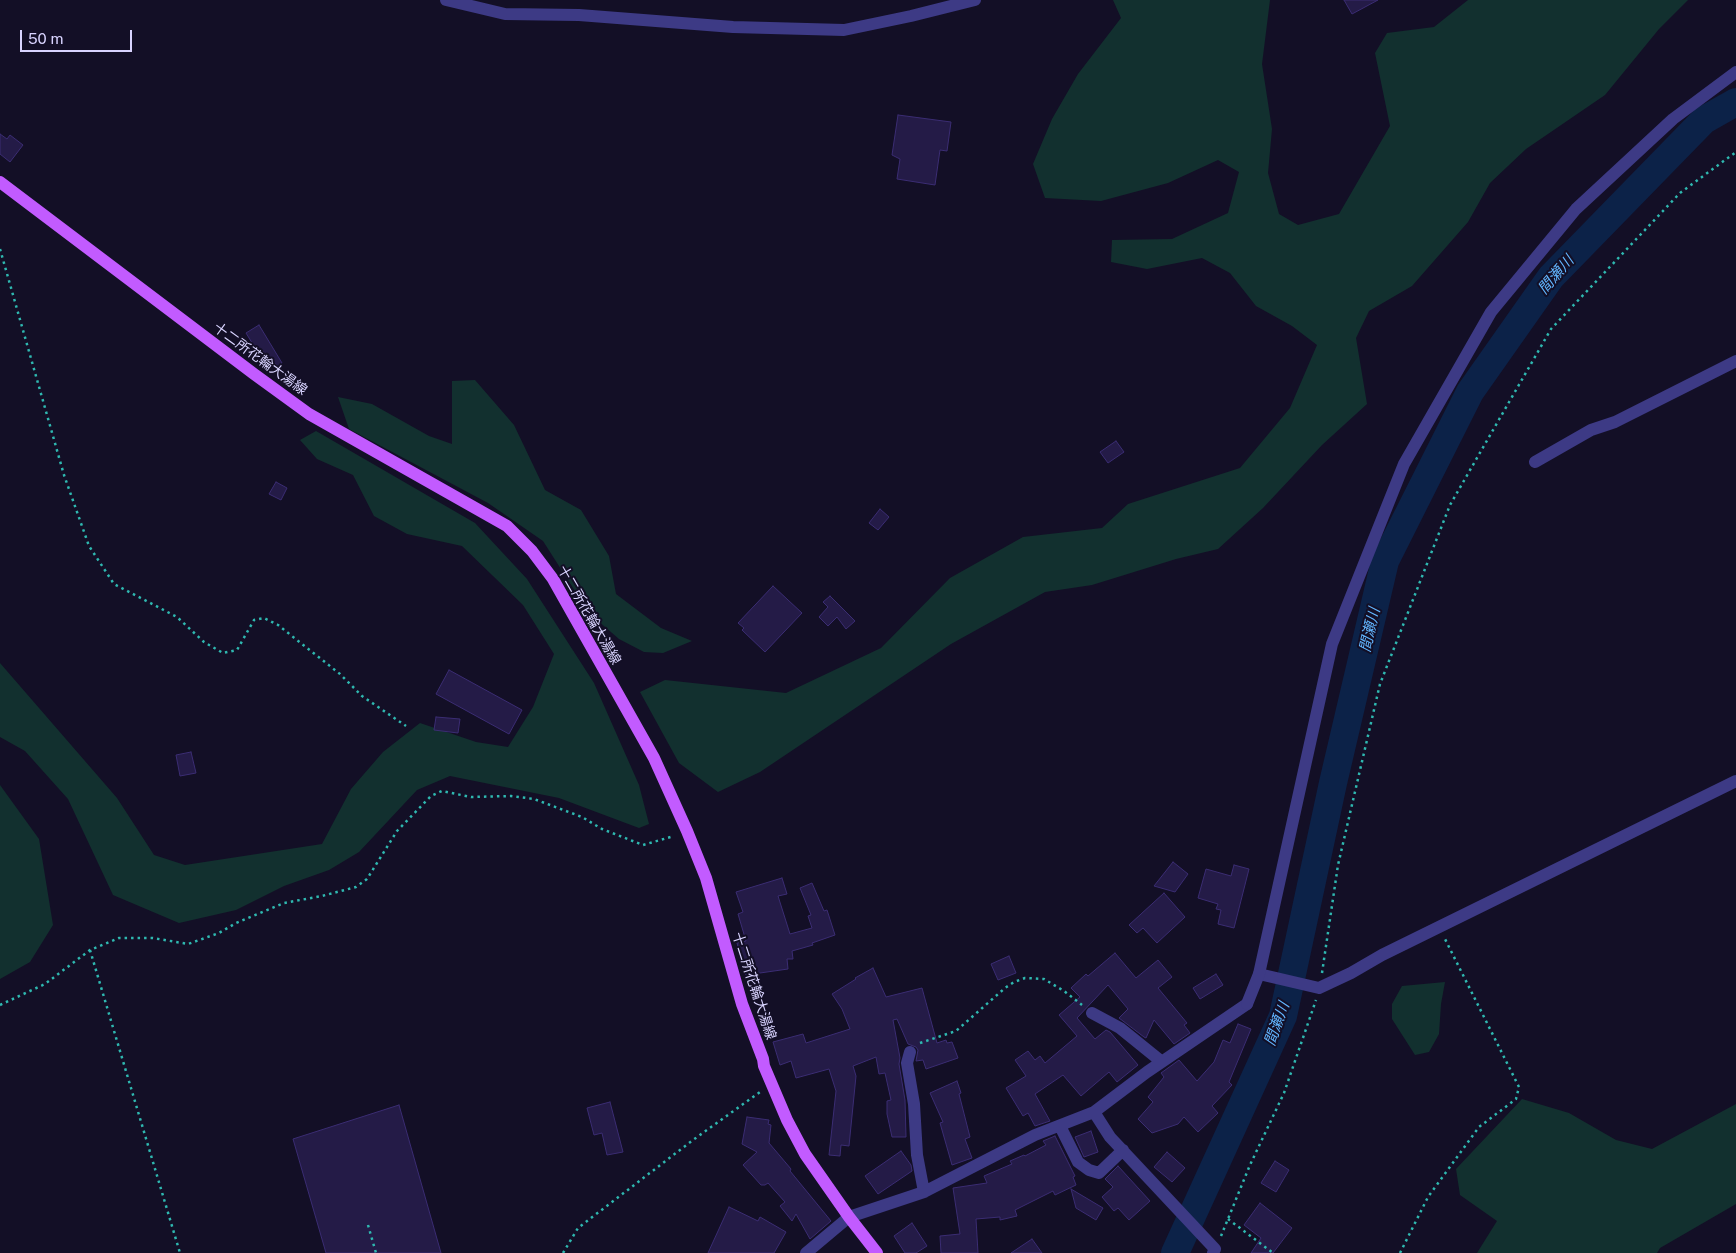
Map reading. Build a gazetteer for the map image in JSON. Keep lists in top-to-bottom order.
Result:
{
  "streets": {
    "main road": ["十二所花輪大湯線"]
  },
  "water": ["間瀬川"],
  "scale_bar": "50 m"
}
